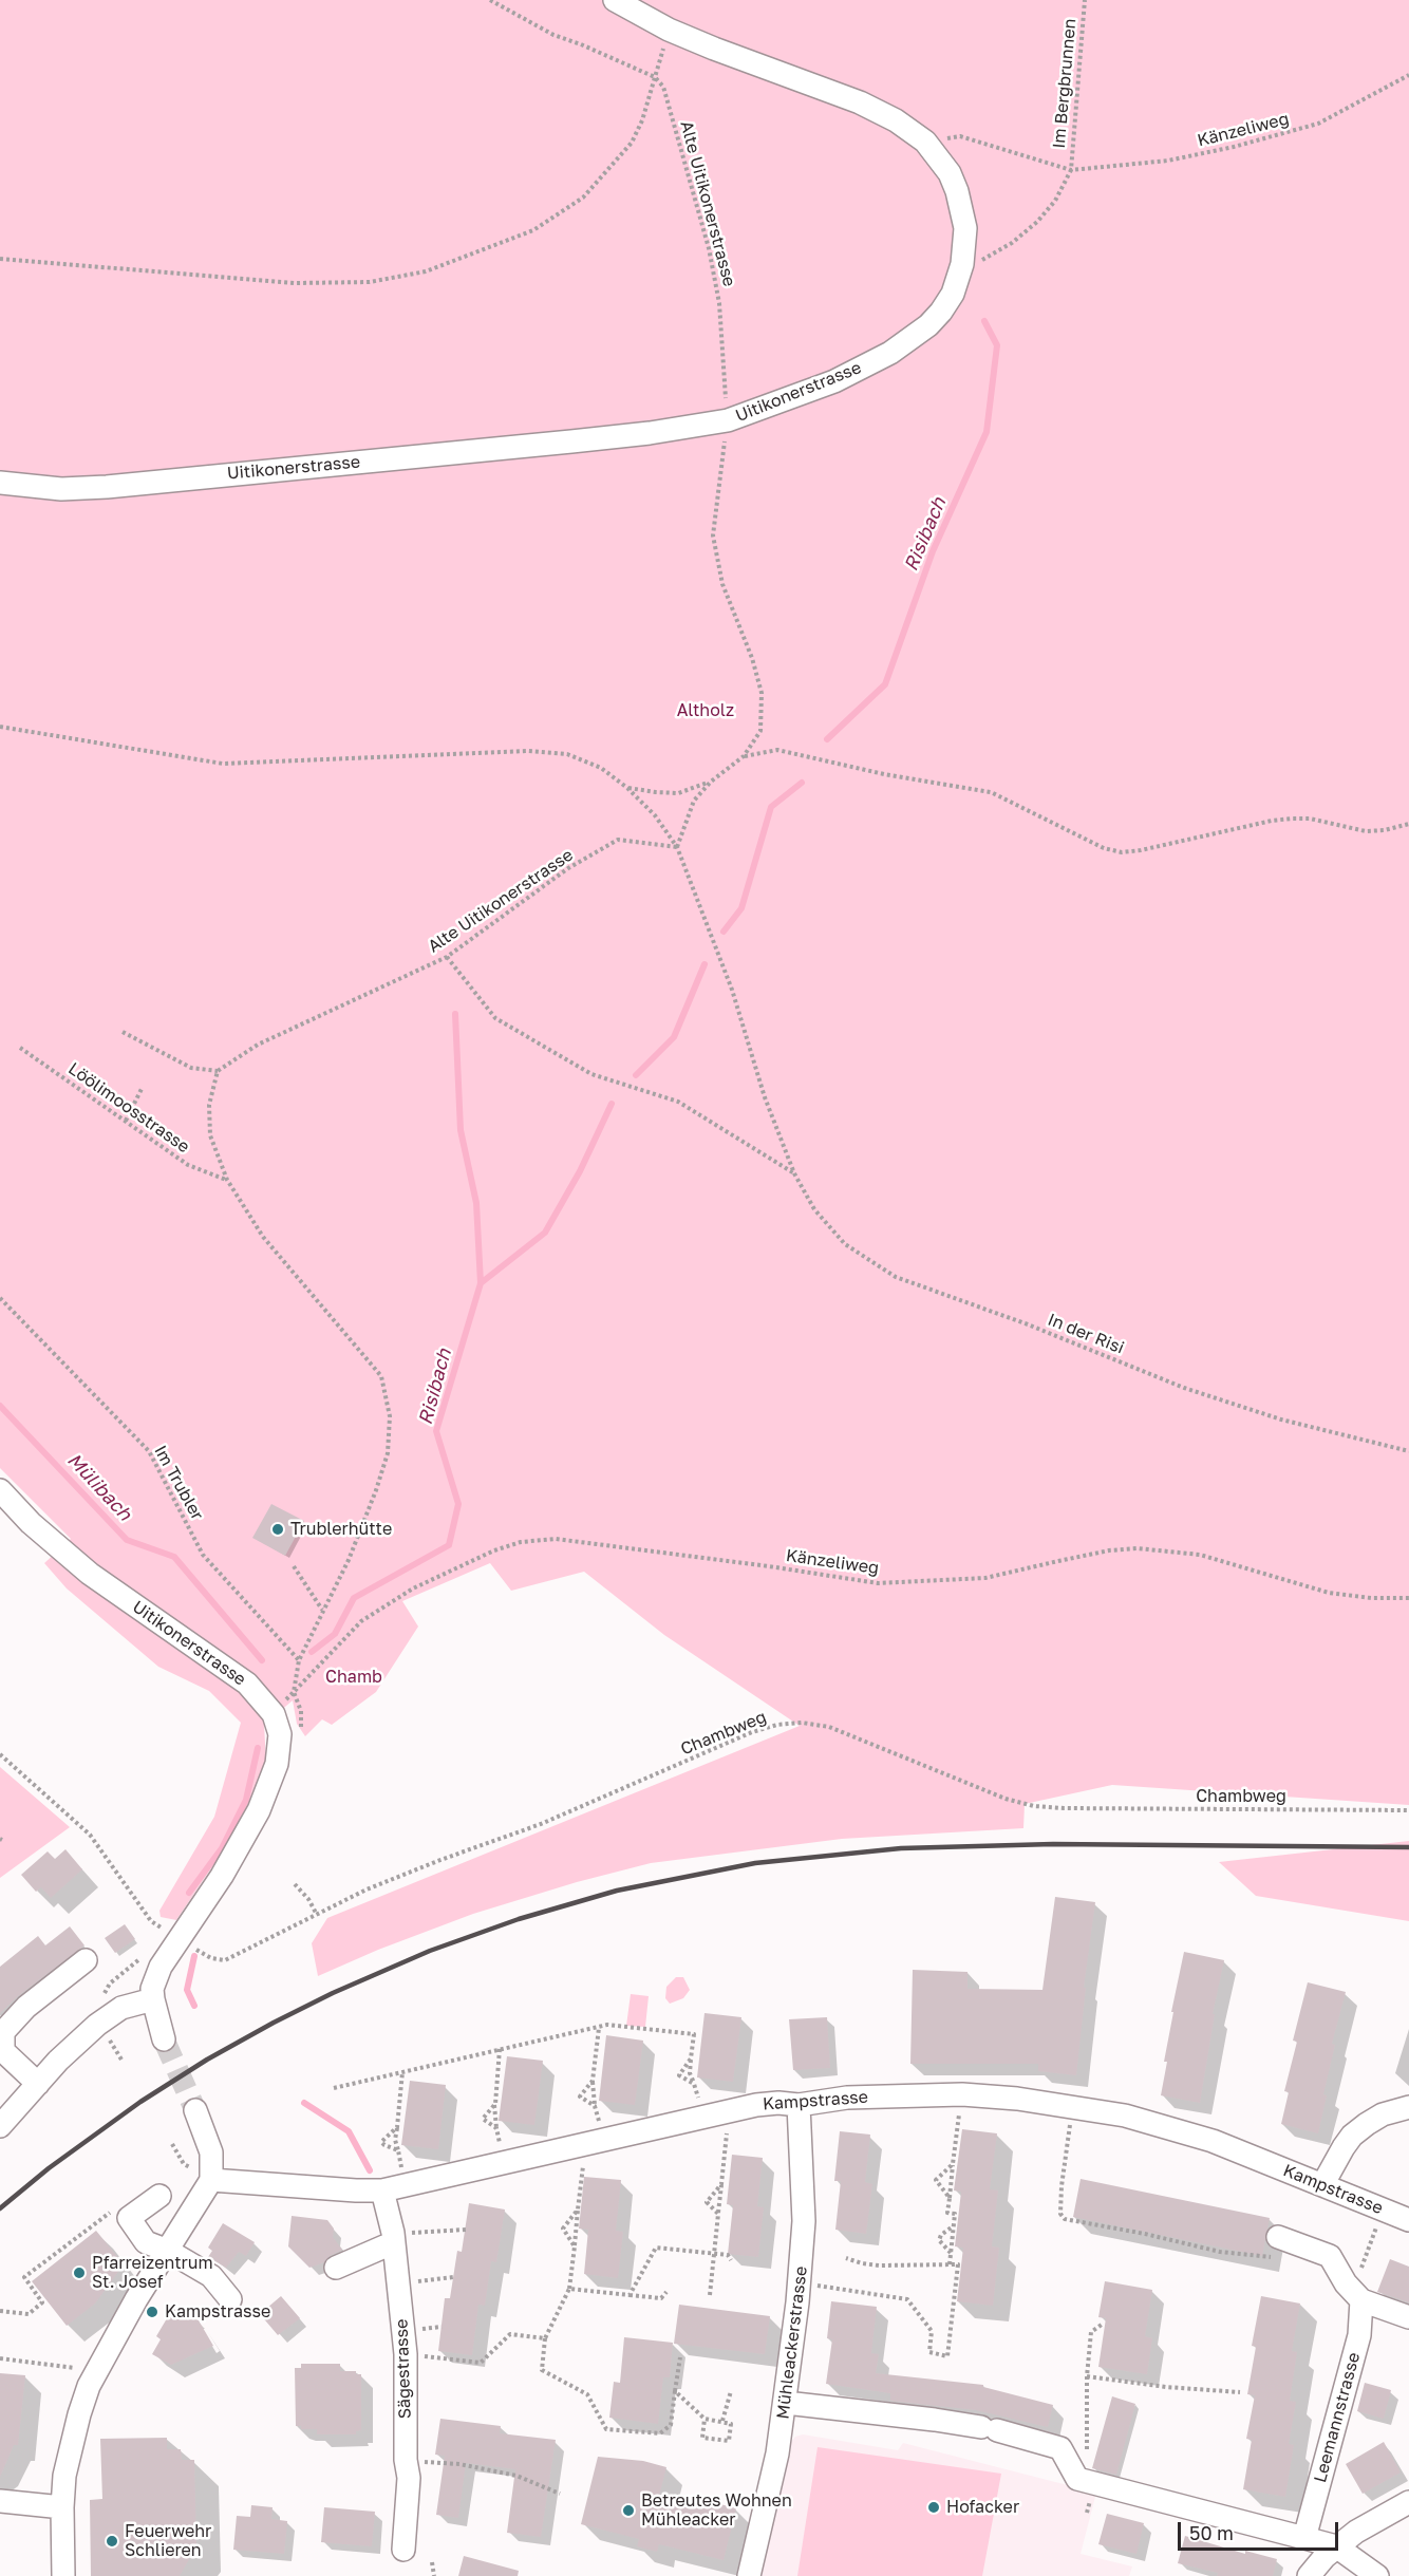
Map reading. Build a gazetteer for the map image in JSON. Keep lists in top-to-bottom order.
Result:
{
  "streets": {
    "street": [
      "Uitikonerstrasse",
      "Kampstrasse",
      "Mühleackerstrasse",
      "Sägestrasse",
      "Leemannstrasse"
    ],
    "path": [
      "Im Bergbrunnen",
      "Känzeliweg",
      "Alte Uitikonerstrasse",
      "Löölimoosstrasse",
      "In der Risi",
      "Im Trubler",
      "Chambweg"
    ]
  },
  "crossings": [
    ["Im Bergbrunnen", "Känzeliweg"],
    ["Alte Uitikonerstrasse", "Uitikonerstrasse"],
    ["Alte Uitikonerstrasse", "In der Risi"],
    ["Kampstrasse", "Mühleackerstrasse"],
    ["Kampstrasse", "Sägestrasse"]
  ],
  "water": ["Risibach", "Mülibach"],
  "parks": ["Altholz", "Chamb"],
  "places": [
    "Trublerhütte",
    "Pfarreizentrum St. Josef",
    "Kampstrasse",
    "Hofacker",
    "Betreutes Wohnen Mühleacker",
    "Feuerwehr Schlieren"
  ],
  "scale_bar": "50 m"
}
